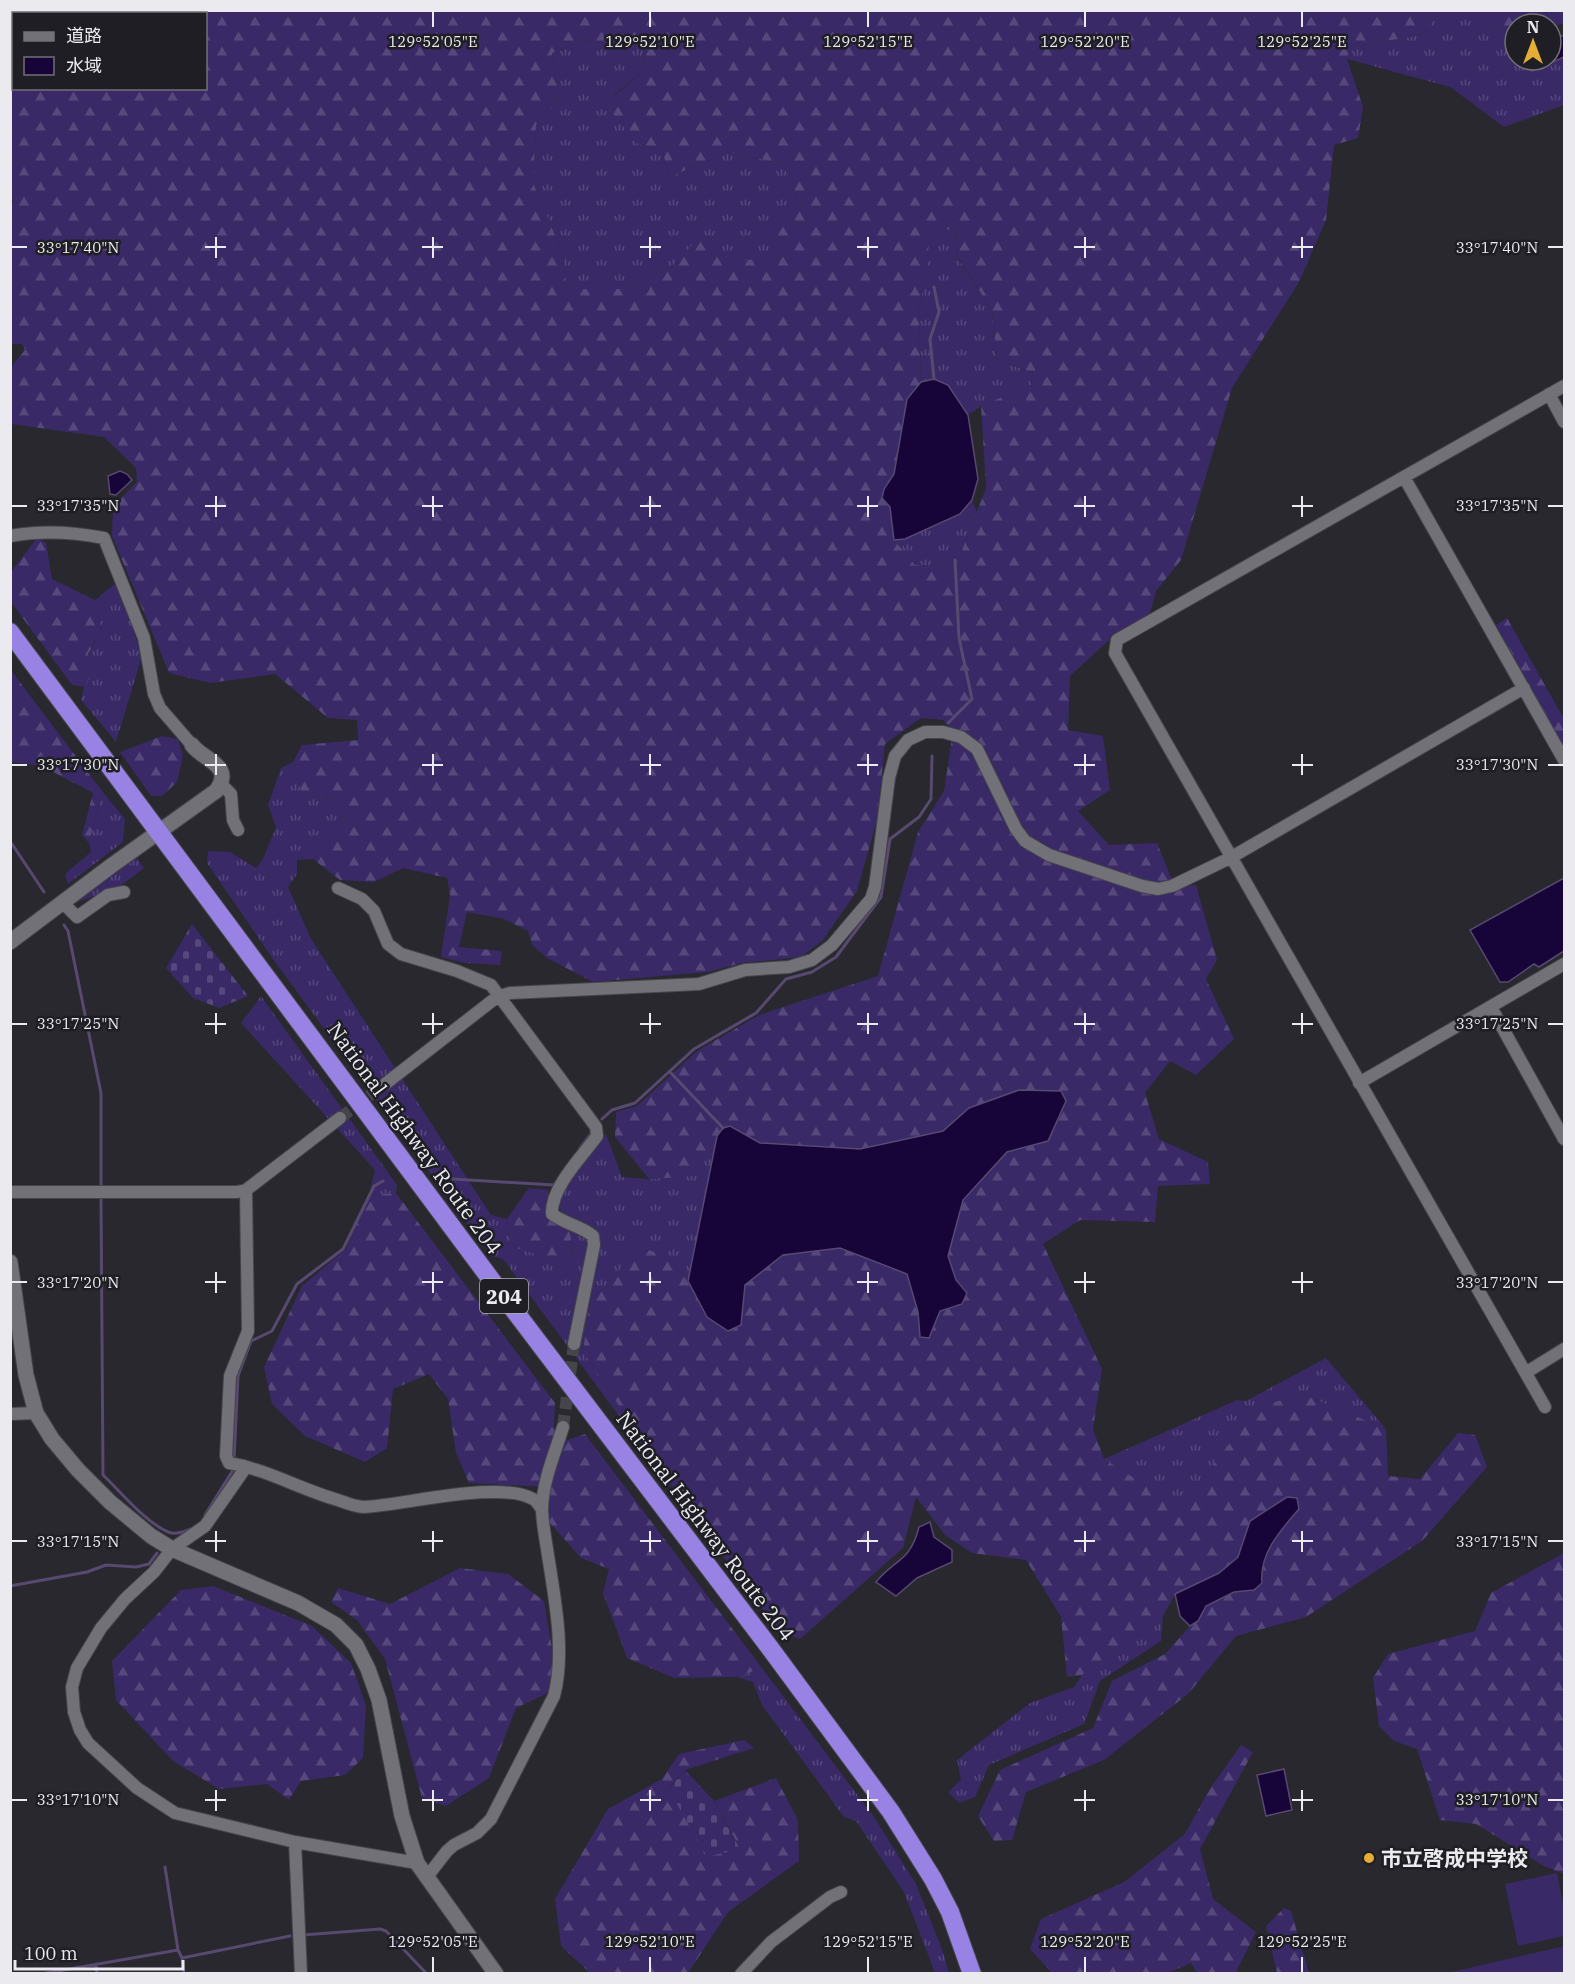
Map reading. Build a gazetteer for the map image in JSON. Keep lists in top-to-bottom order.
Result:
{
  "streets": {
    "highway": ["National Highway Route 204", "204"]
  },
  "places": ["市立啓成中学校"],
  "legend": ["道路", "水域"],
  "scale_bar": "100 m",
  "north": "top",
  "coordinates": [
    "129°52'05\"E",
    "129°52'10\"E",
    "129°52'15\"E",
    "129°52'20\"E",
    "129°52'25\"E",
    "33°17'40\"N",
    "33°17'35\"N",
    "33°17'30\"N",
    "33°17'25\"N",
    "33°17'20\"N",
    "33°17'15\"N",
    "33°17'10\"N"
  ]
}
